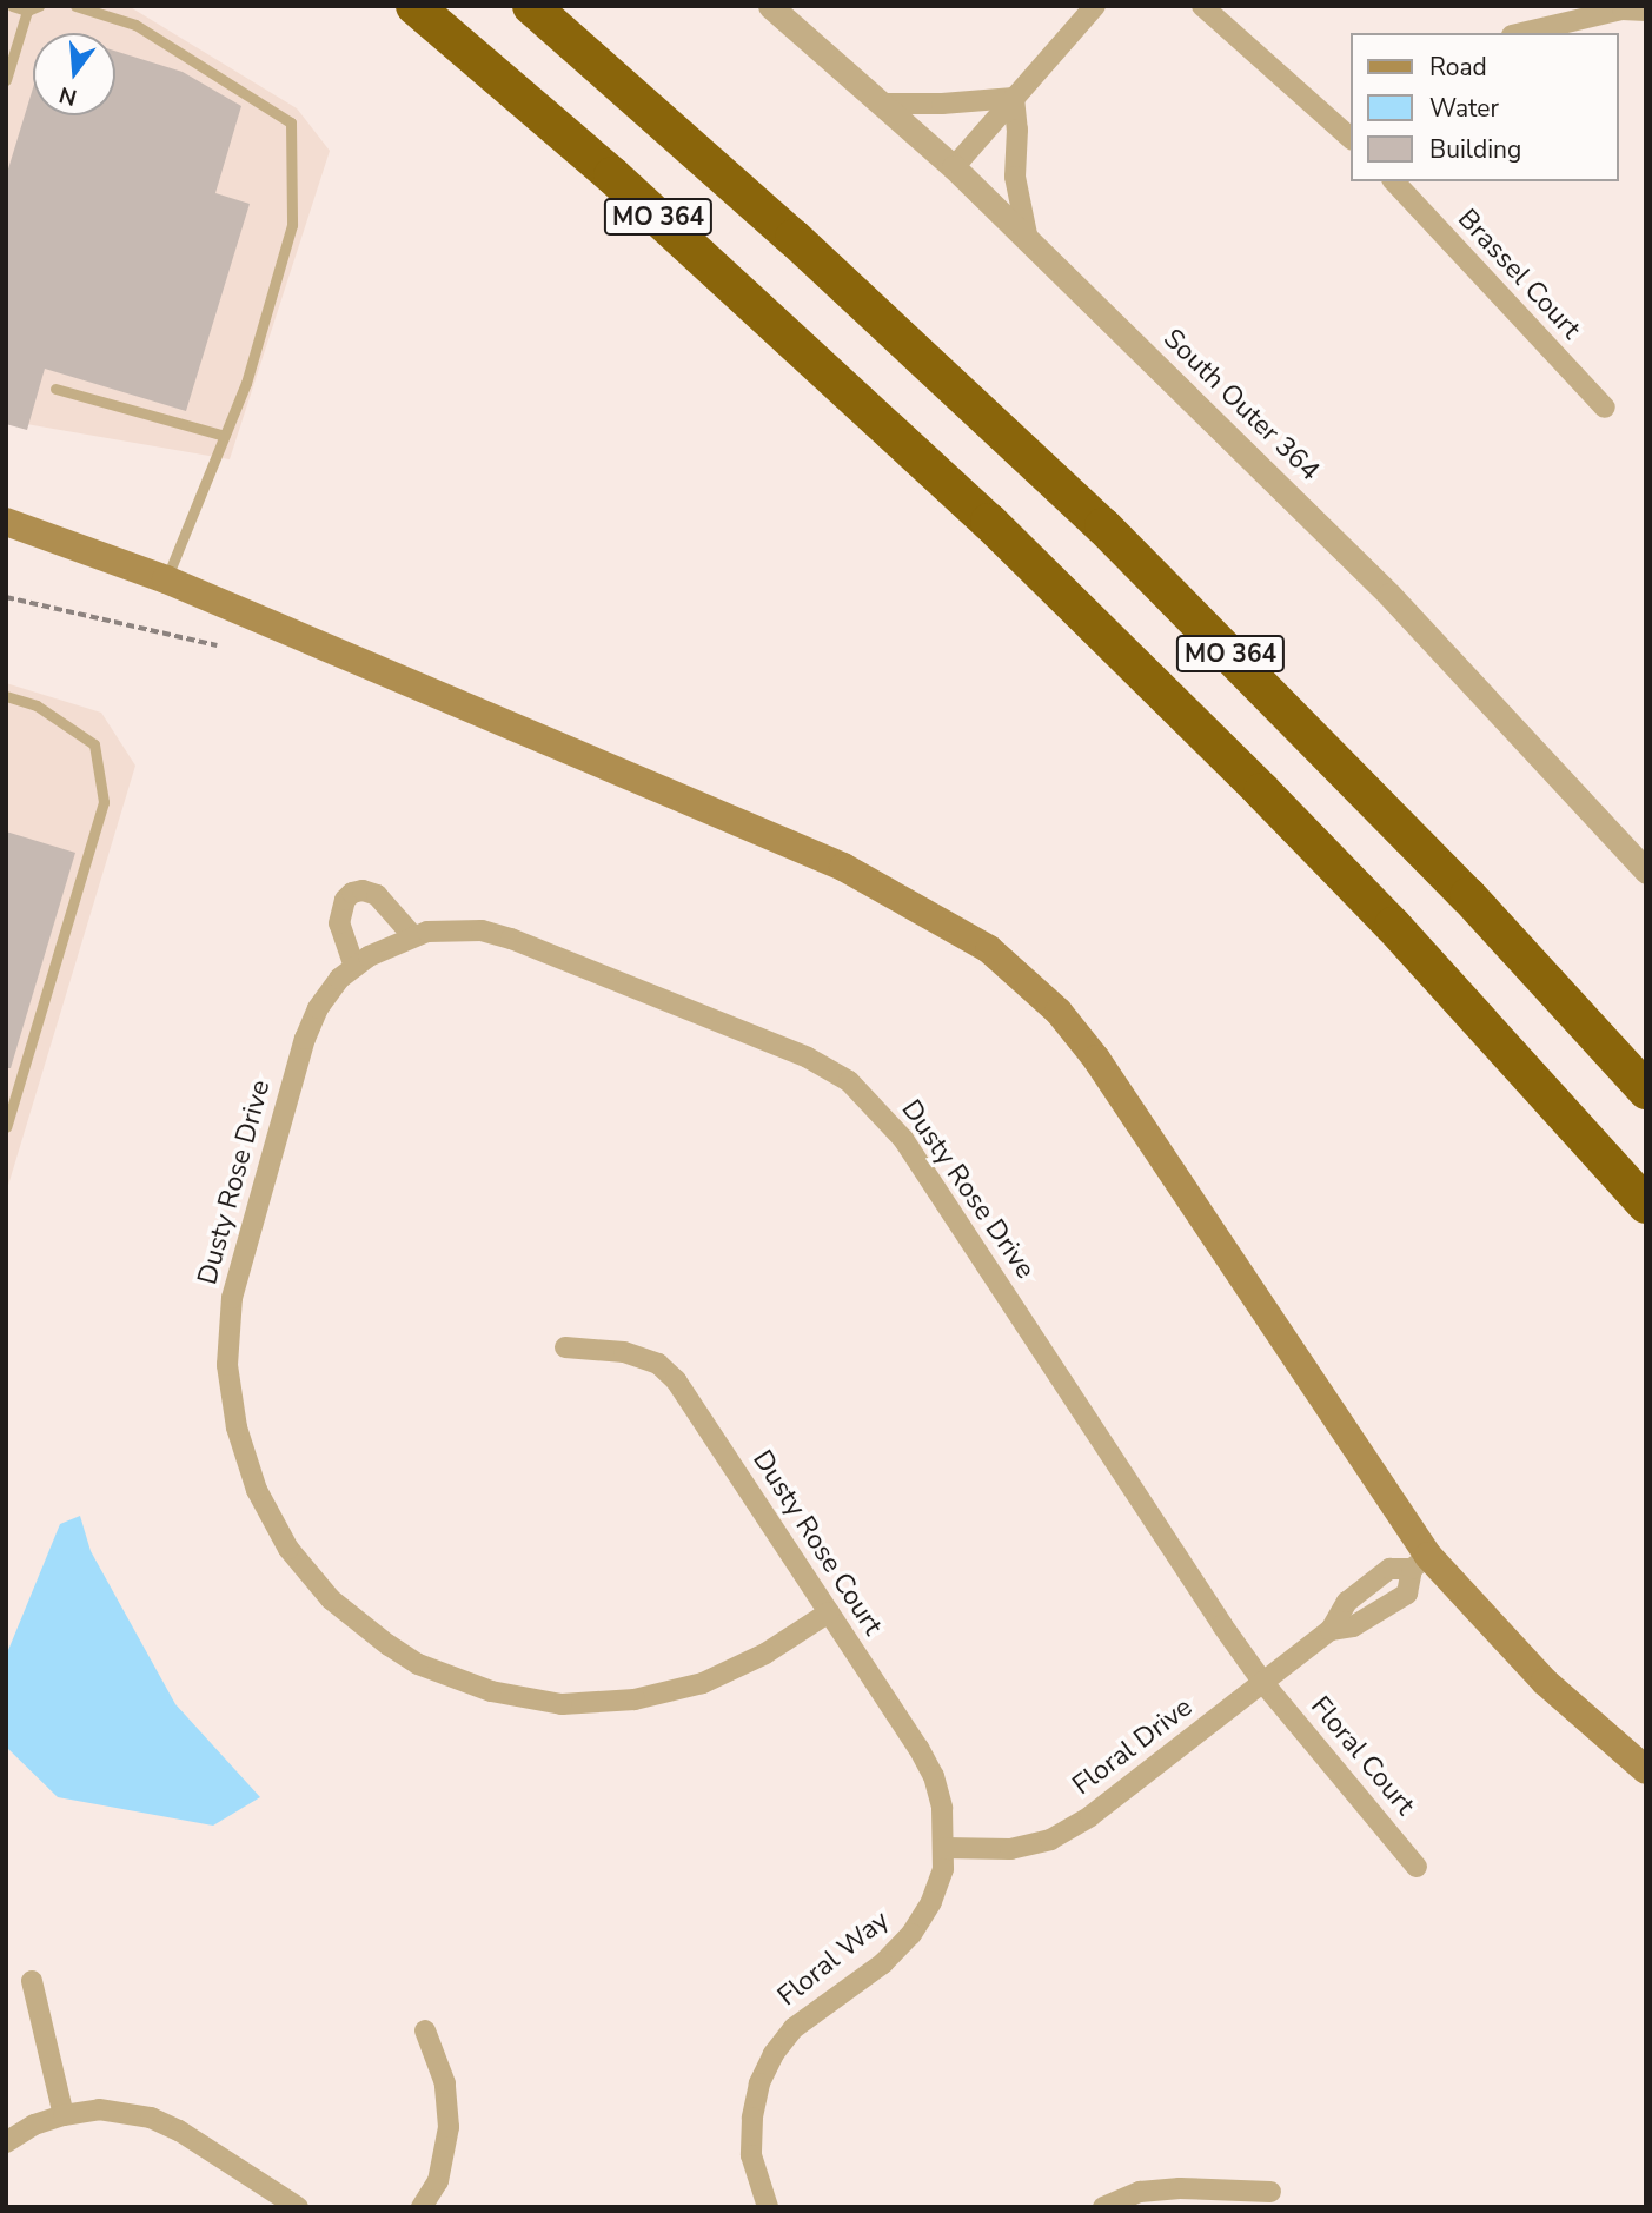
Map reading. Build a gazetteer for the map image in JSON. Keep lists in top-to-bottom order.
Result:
{
  "streets": {
    "highway": ["MO 364"],
    "street": [
      "Brassel Court",
      "South Outer 364",
      "Dusty Rose Drive",
      "Dusty Rose Court",
      "Floral Drive",
      "Floral Court",
      "Floral Way"
    ]
  },
  "crossings": [
    ["Dusty Rose Drive", "Dusty Rose Court"],
    ["Dusty Rose Drive", "Floral Drive"],
    ["Dusty Rose Drive", "Floral Court"],
    ["Dusty Rose Court", "Floral Drive"],
    ["Dusty Rose Court", "Floral Way"],
    ["Floral Drive", "Floral Court"],
    ["Floral Drive", "Floral Way"]
  ],
  "legend": ["Road", "Water", "Building"],
  "north": "bottom"
}
